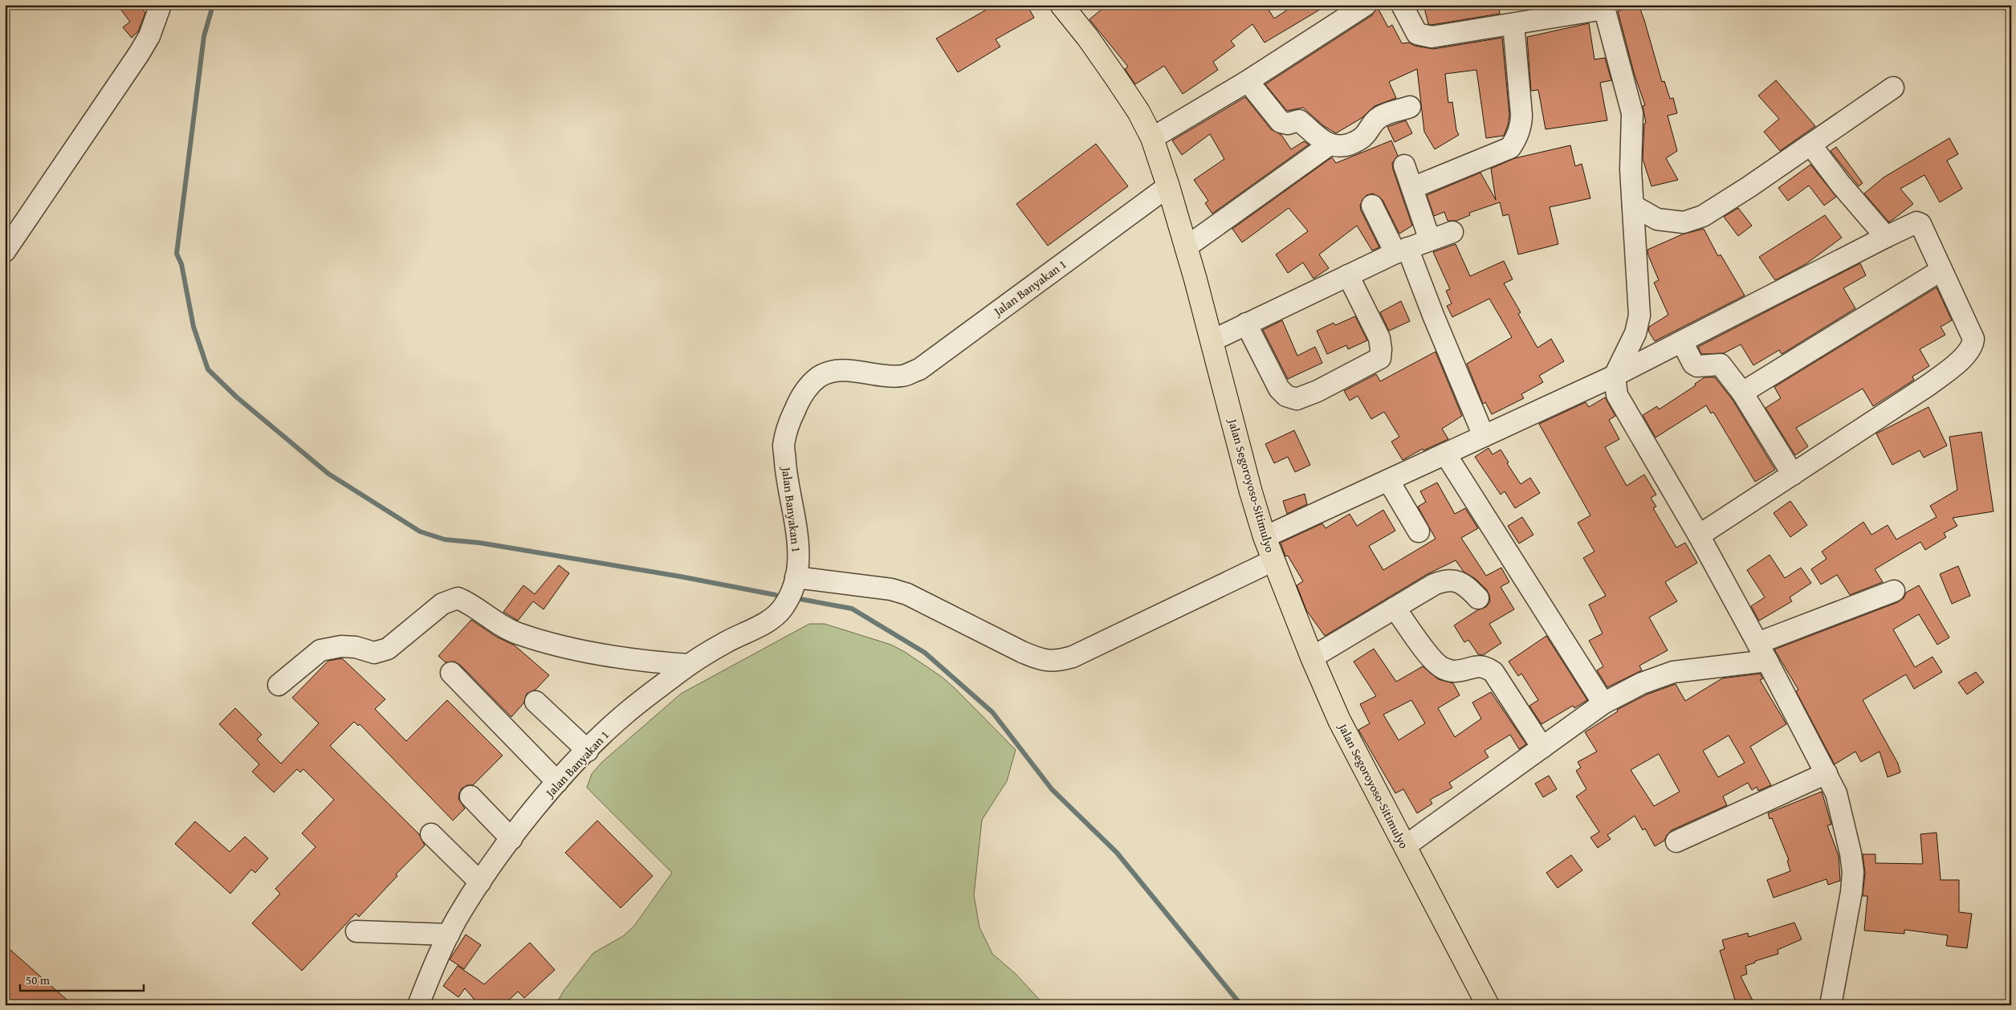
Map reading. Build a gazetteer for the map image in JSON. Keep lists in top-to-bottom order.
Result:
{
  "streets": {
    "main road": ["Jalan Segoroyoso-Sitimulyo"],
    "street": ["Jalan Banyakan 1"]
  },
  "crossings": [
    ["Jalan Banyakan 1", "Jalan Segoroyoso-Sitimulyo"]
  ],
  "scale_bar": "50 m"
}
